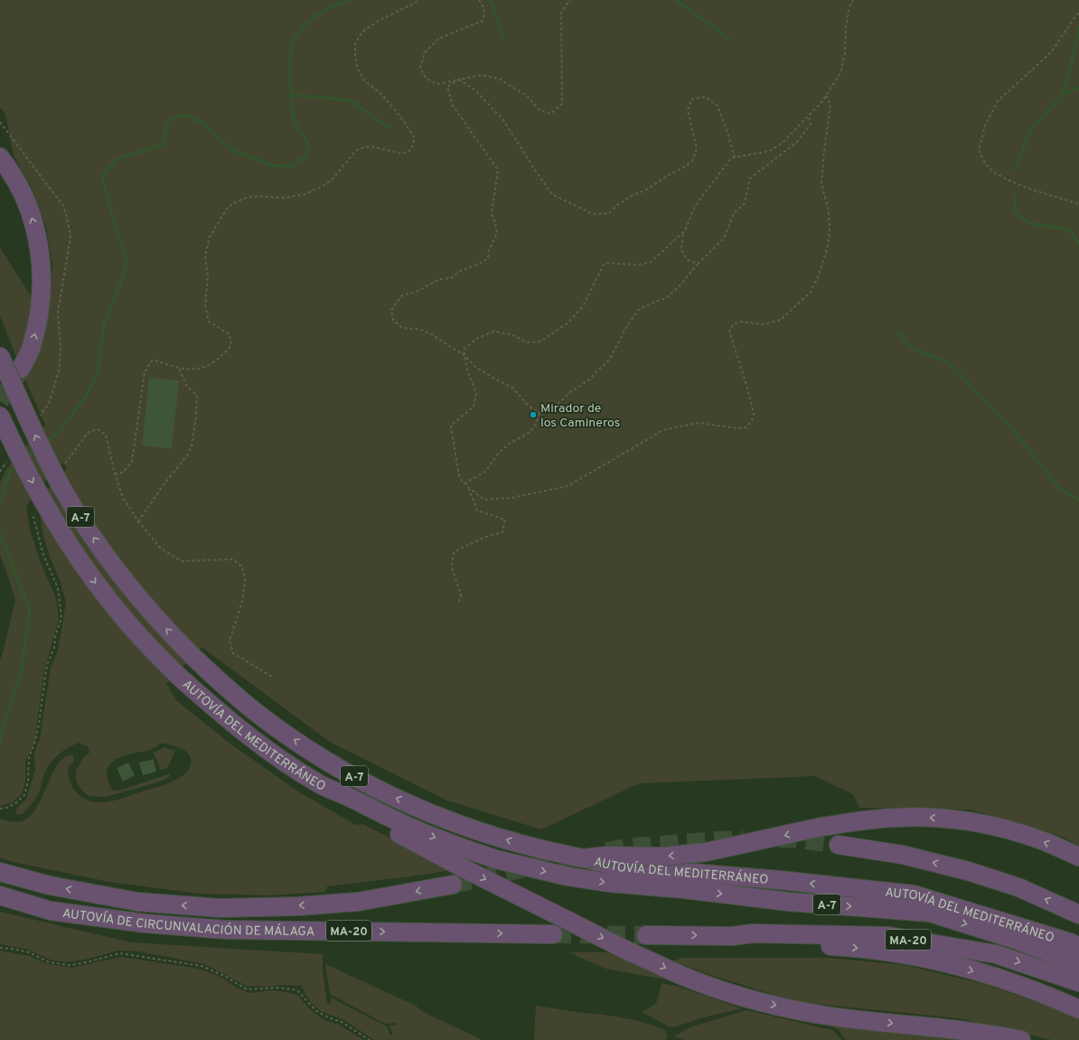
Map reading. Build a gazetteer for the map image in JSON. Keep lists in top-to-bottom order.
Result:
{
  "streets": {
    "highway": [
      "A-7",
      "AUTOVÍA DEL MEDITERRÁNEO",
      "AUTOVÍA DE CIRCUNVALACIÓN DE MÁLAGA",
      "MA-20"
    ]
  },
  "places": ["Mirador de los Camineros"]
}
